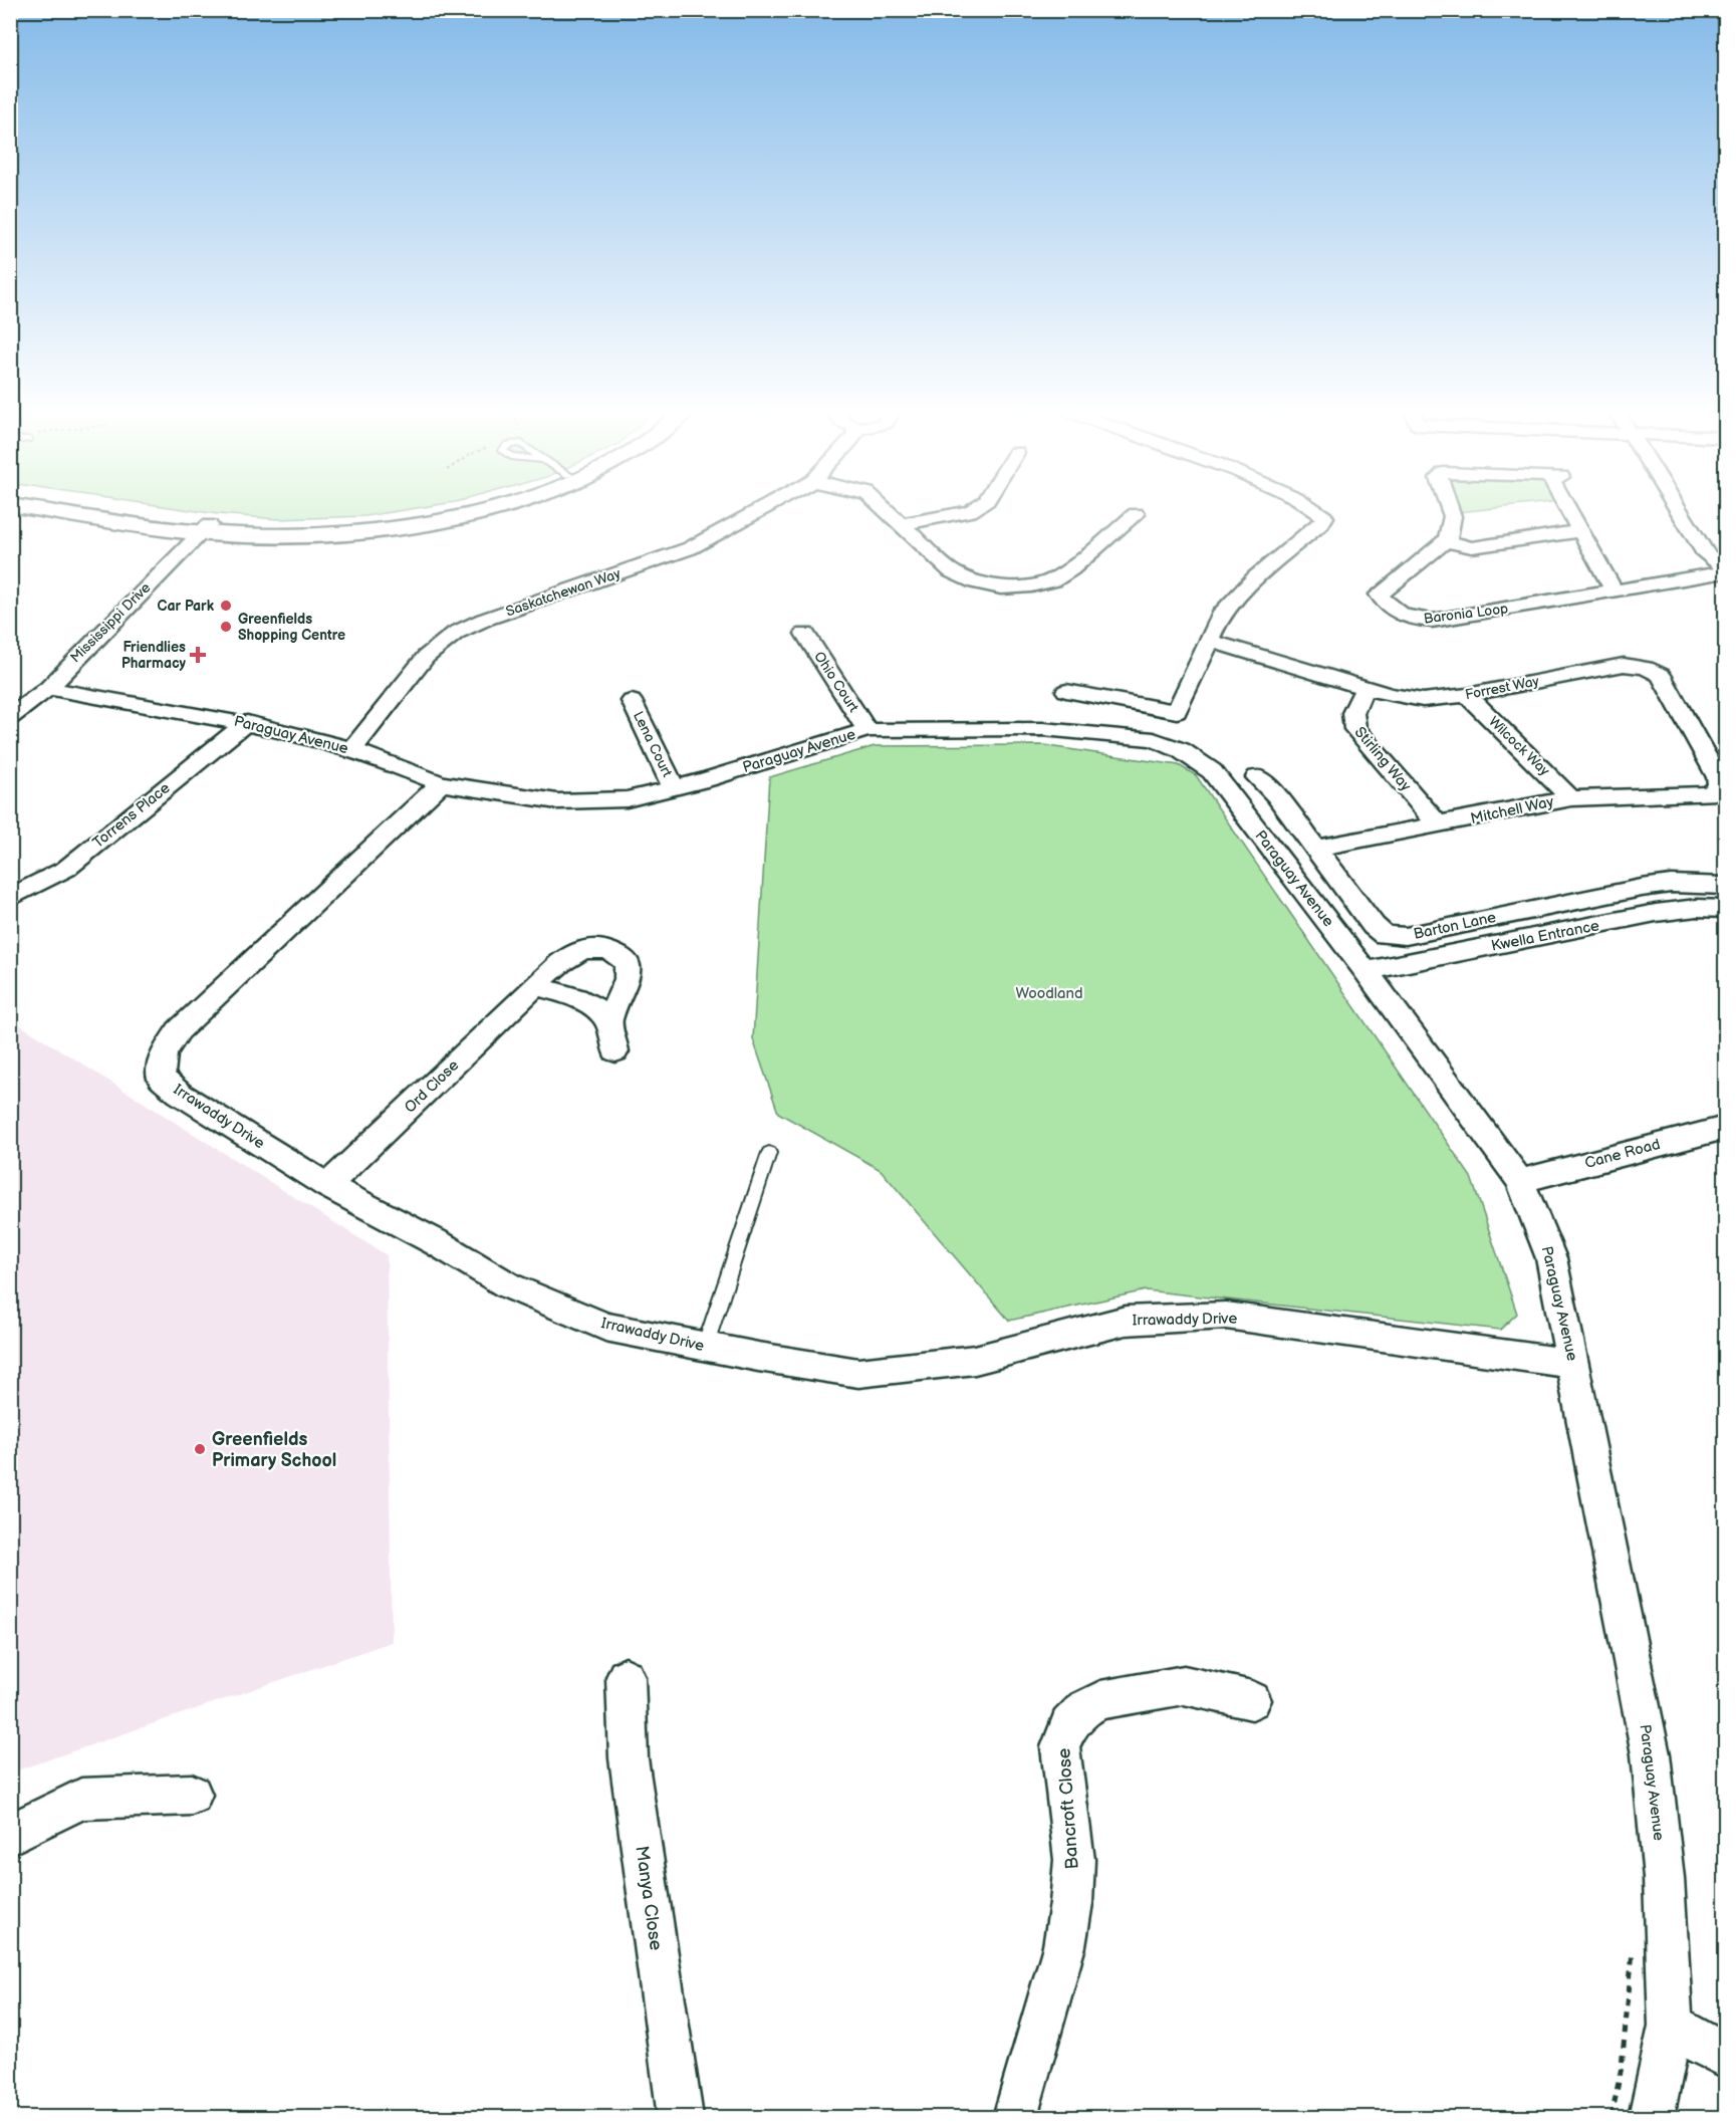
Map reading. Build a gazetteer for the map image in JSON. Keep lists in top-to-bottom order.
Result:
{
  "streets": {
    "street": [
      "Saskatchewan Way",
      "Baronia Loop",
      "Mississippi Drive",
      "Ohio Court",
      "Forrest Way",
      "Paraguay Avenue",
      "Lena Court",
      "Wilcock Way",
      "Stirling Way",
      "Mitchell Way",
      "Torrens Place",
      "Barton Lane",
      "Kwella Entrance",
      "Ord Close",
      "Irrawaddy Drive",
      "Cane Road",
      "Bancroft Close",
      "Manya Close"
    ]
  },
  "crossings": [
    ["Saskatchewan Way", "Paraguay Avenue"],
    ["Mississippi Drive", "Paraguay Avenue"],
    ["Ohio Court", "Paraguay Avenue"],
    ["Forrest Way", "Wilcock Way"],
    ["Forrest Way", "Stirling Way"],
    ["Forrest Way", "Mitchell Way"],
    ["Paraguay Avenue", "Lena Court"],
    ["Paraguay Avenue", "Torrens Place"],
    ["Paraguay Avenue", "Kwella Entrance"],
    ["Paraguay Avenue", "Irrawaddy Drive"],
    ["Paraguay Avenue", "Cane Road"],
    ["Wilcock Way", "Mitchell Way"],
    ["Stirling Way", "Mitchell Way"],
    ["Mitchell Way", "Barton Lane"],
    ["Ord Close", "Irrawaddy Drive"]
  ],
  "parks": ["Woodland"],
  "places": {
    "other": ["Car Park", "Greenfields Shopping Centre", "Greenfields Primary School"],
    "health": ["Friendlies Pharmacy"]
  }
}
